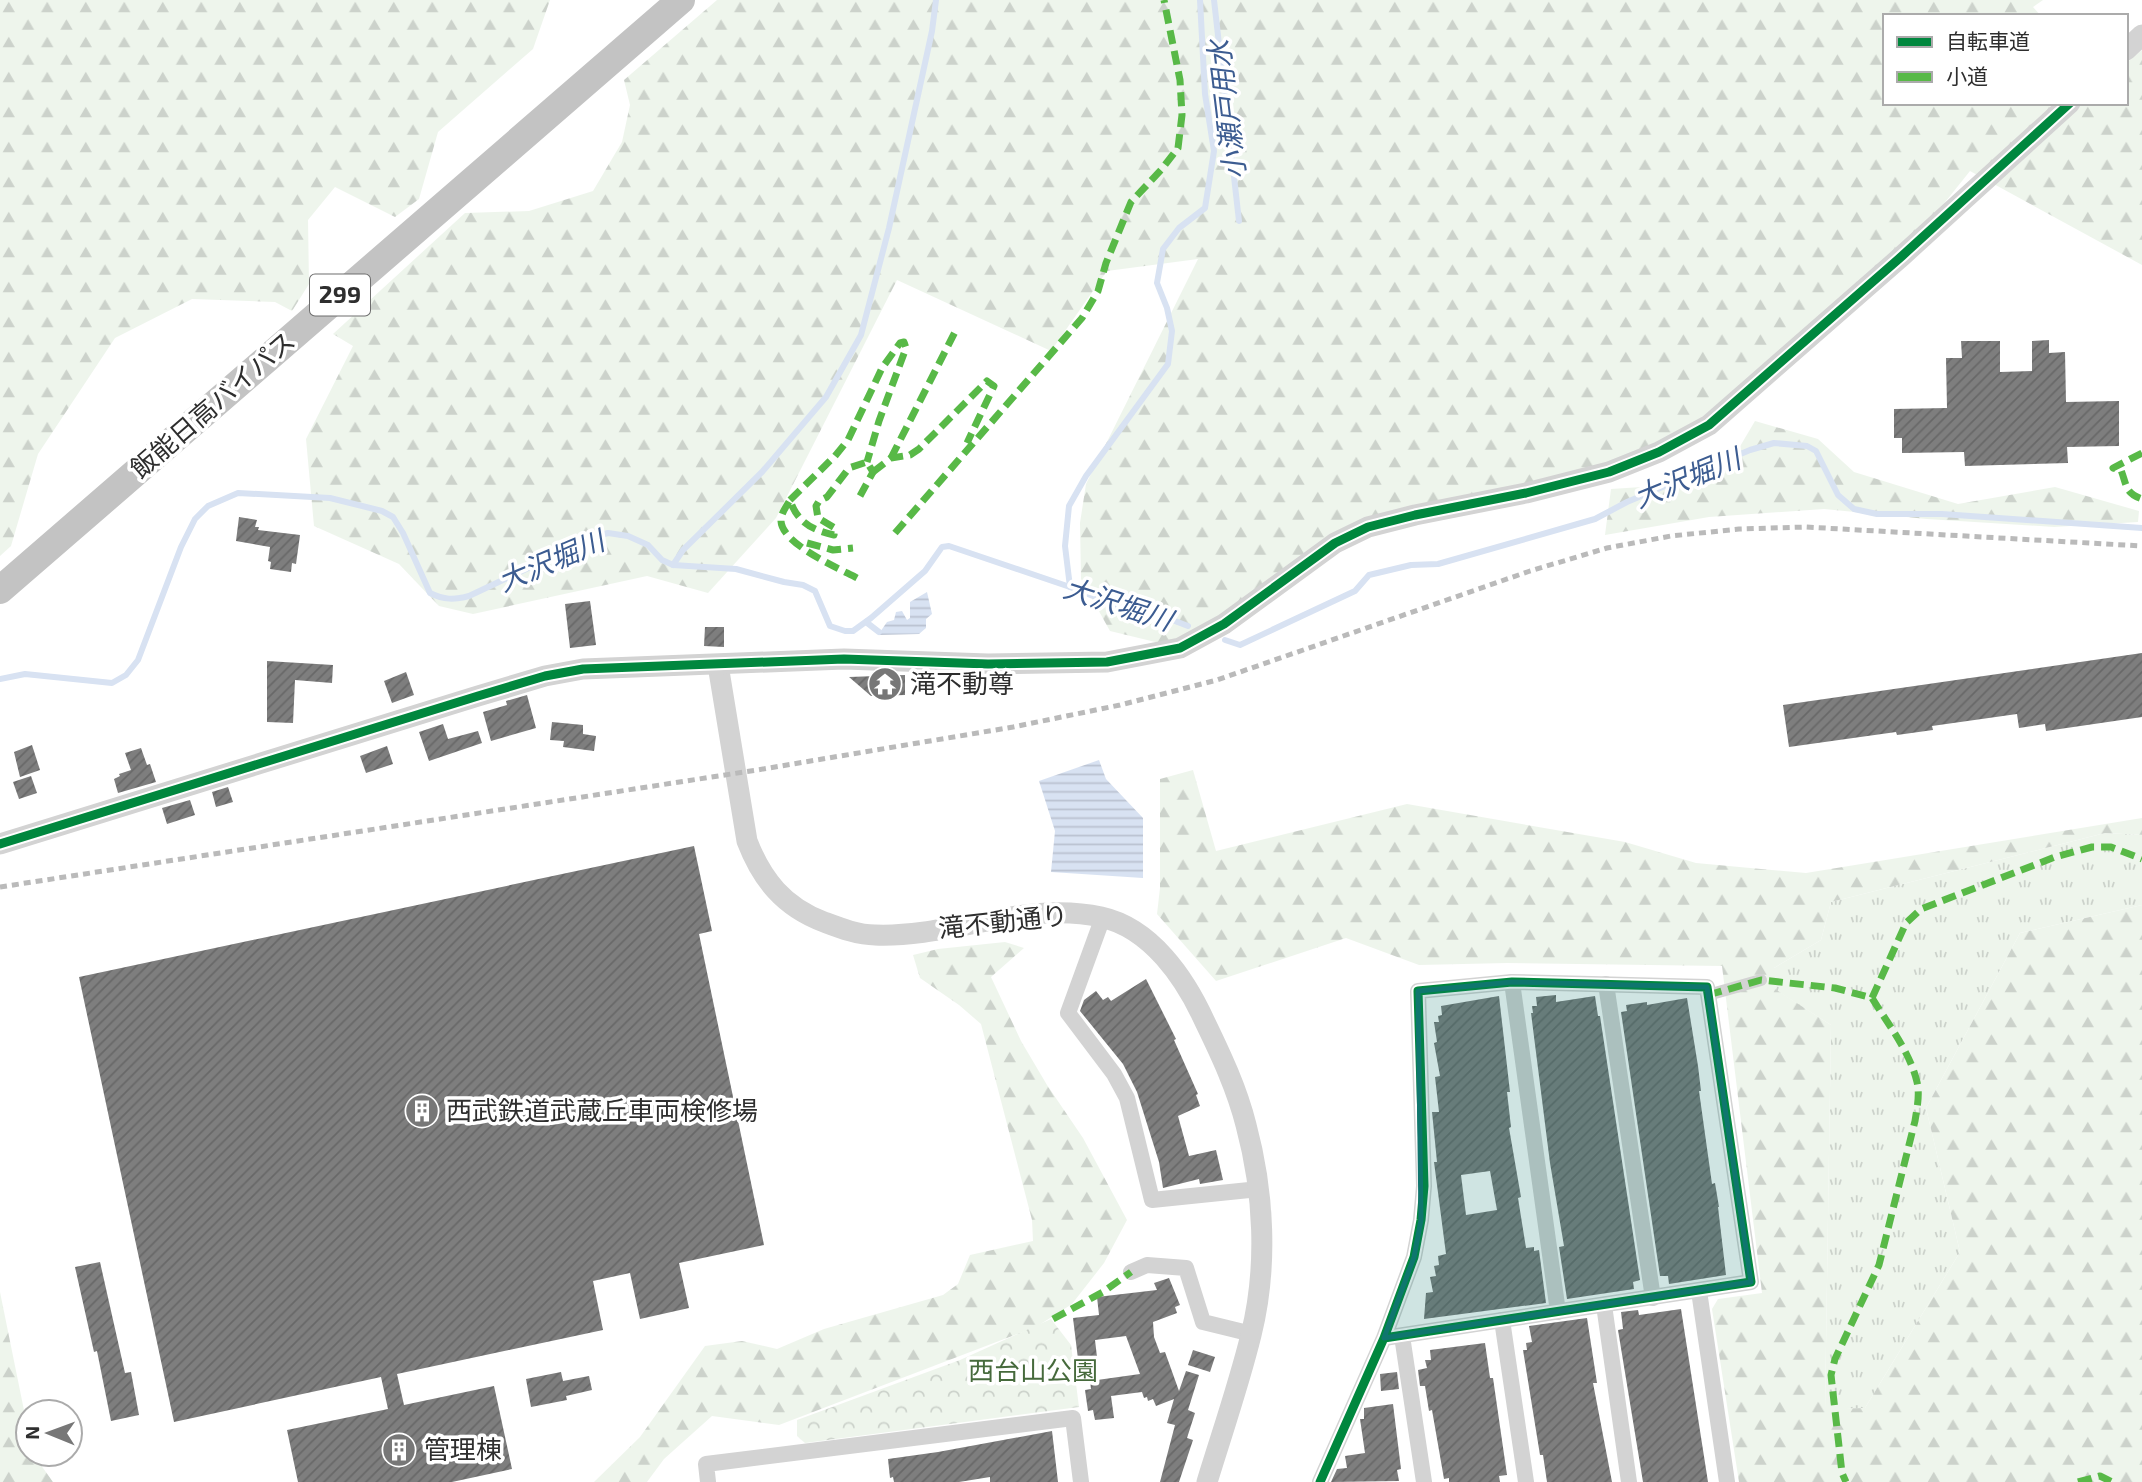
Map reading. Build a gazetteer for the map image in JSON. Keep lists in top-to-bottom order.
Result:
{
  "streets": {
    "highway": ["299", "飯能日高バイパス"],
    "street": ["滝不動通り"]
  },
  "water": ["小瀬戸用水", "大沢堀川"],
  "parks": ["西台山公園"],
  "places": {
    "temple": ["滝不動尊"],
    "building": ["西武鉄道武蔵丘車両検修場", "管理棟"]
  },
  "legend": ["自転車道", "小道"],
  "north": "left"
}
